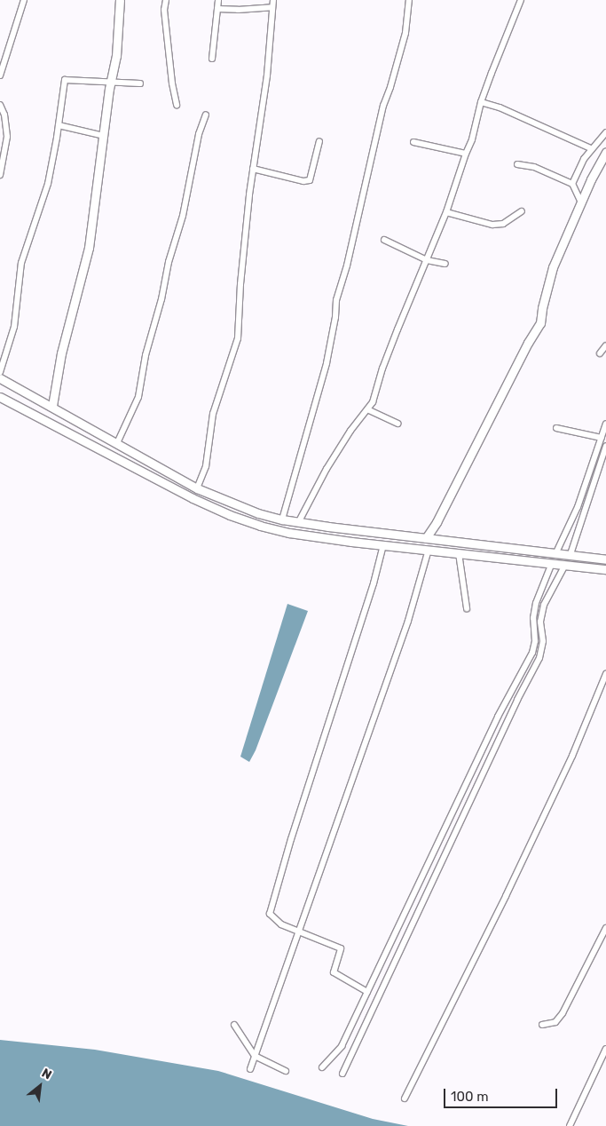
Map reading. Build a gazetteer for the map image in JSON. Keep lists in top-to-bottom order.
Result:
{
  "scale_bar": "100 m",
  "north": "top right"
}
